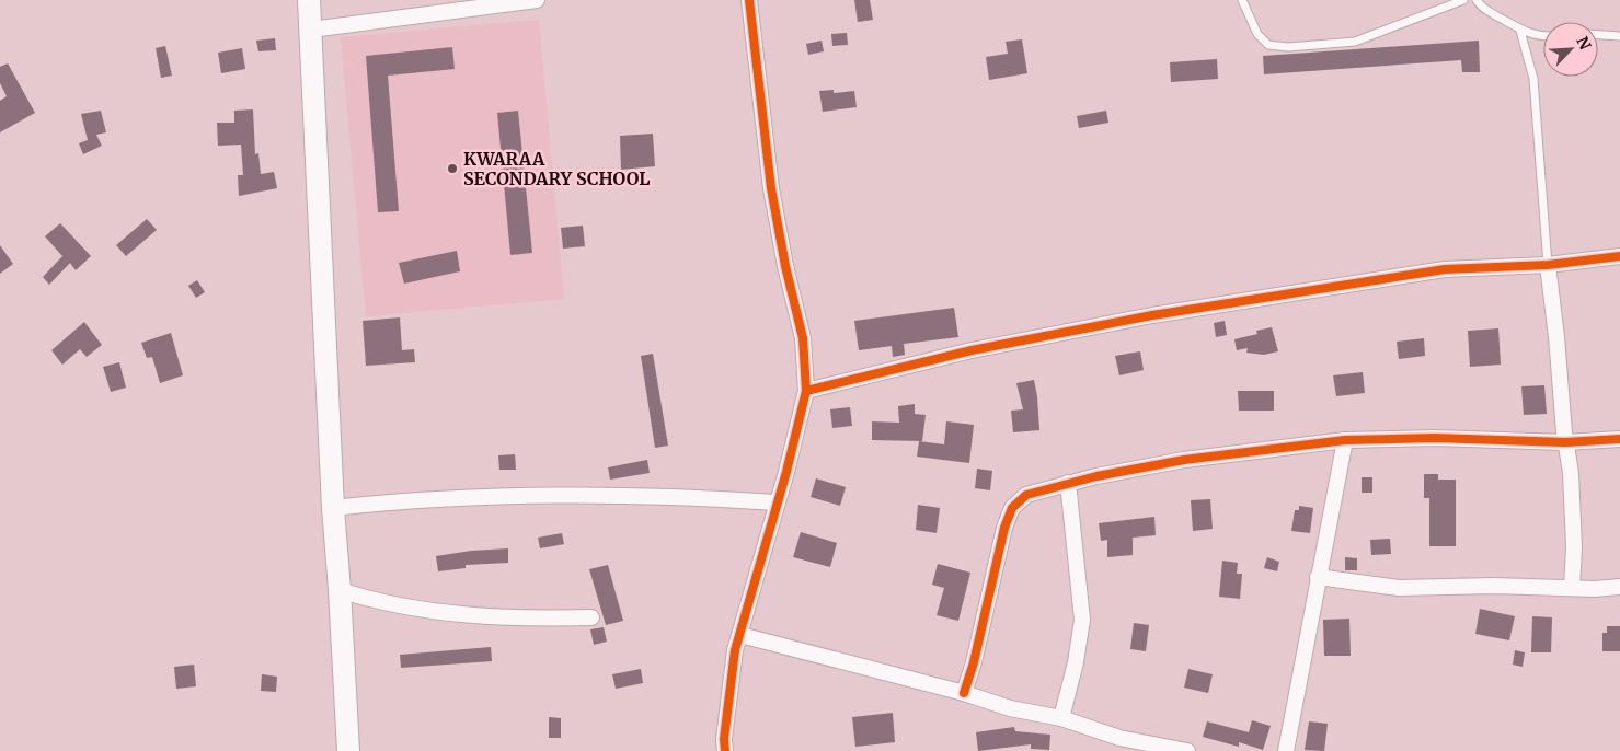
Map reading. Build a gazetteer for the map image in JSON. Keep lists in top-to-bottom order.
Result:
{
  "places": ["KWARAA SECONDARY SCHOOL"],
  "north": "top right"
}
